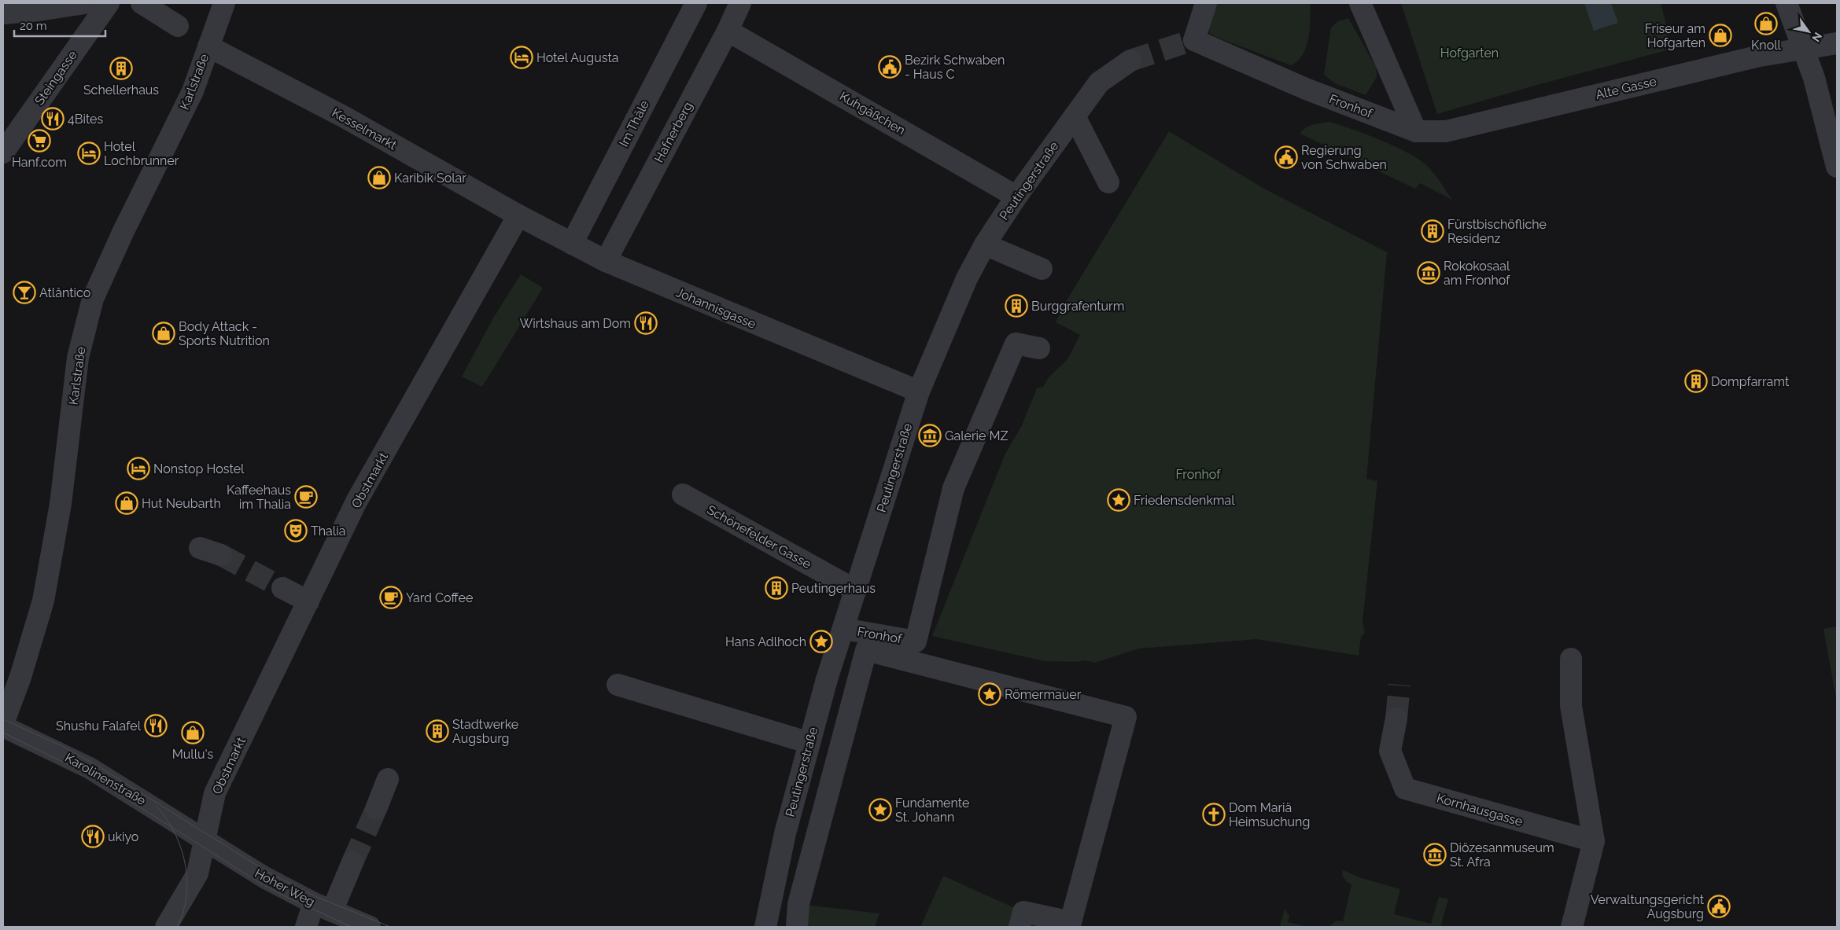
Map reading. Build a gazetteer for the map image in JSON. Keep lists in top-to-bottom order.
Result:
{
  "streets": {
    "street": [
      "Steingasse",
      "Karlstraße",
      "Alte Gasse",
      "Fronhof",
      "Kuhgäßchen",
      "Im Thäle",
      "Kesselmarkt",
      "Hafnerberg",
      "Peutingerstraße",
      "Johannisgasse",
      "Obstmarkt",
      "Schönefelder Gasse",
      "Karolinenstraße",
      "Kornhausgasse",
      "Hoher Weg"
    ]
  },
  "crossings": [
    ["Karlstraße", "Kesselmarkt"],
    ["Karlstraße", "Karolinenstraße"],
    ["Alte Gasse", "Fronhof"],
    ["Fronhof", "Peutingerstraße"],
    ["Kuhgäßchen", "Hafnerberg"],
    ["Kuhgäßchen", "Peutingerstraße"],
    ["Im Thäle", "Johannisgasse"],
    ["Kesselmarkt", "Johannisgasse"],
    ["Kesselmarkt", "Obstmarkt"],
    ["Hafnerberg", "Johannisgasse"],
    ["Peutingerstraße", "Johannisgasse"],
    ["Peutingerstraße", "Schönefelder Gasse"],
    ["Johannisgasse", "Obstmarkt"],
    ["Obstmarkt", "Karolinenstraße"],
    ["Obstmarkt", "Hoher Weg"],
    ["Karolinenstraße", "Hoher Weg"]
  ],
  "parks": ["Hofgarten", "Fronhof"],
  "places": {
    "shop": [
      "Knoll",
      "Friseur am Hofgarten",
      "Karibik Solar",
      "Body Attack - Sports Nutrition",
      "Hut Neubarth",
      "Mullu's"
    ],
    "hotel": ["Hotel Augusta", "Hotel Lochbrunner", "Nonstop Hostel"],
    "public building": ["Bezirk Schwaben - Haus C", "Regierung von Schwaben", "Verwaltungsgericht Augsburg"],
    "building": [
      "Schellerhaus",
      "Fürstbischöfliche Residenz",
      "Burggrafenturm",
      "Dompfarramt",
      "Peutingerhaus",
      "Stadtwerke Augsburg"
    ],
    "restaurant": [
      "4Bites",
      "Wirtshaus am Dom",
      "Shushu Falafel",
      "ukiyo"
    ],
    "supermarket": ["Hanf.com"],
    "museum": ["Rokokosaal am Fronhof", "Galerie MZ", "Diözesanmuseum St. Afra"],
    "bar": ["Atlântico"],
    "cafe": ["Kaffeehaus im Thalia", "Yard Coffee"],
    "place": [
      "Friedensdenkmal",
      "Hans Adlhoch",
      "Römermauer",
      "Fundamente St. Johann"
    ],
    "theatre": ["Thalia"],
    "church": ["Dom Mariä Heimsuchung"]
  },
  "scale_bar": "20 m",
  "north": "bottom right"
}
